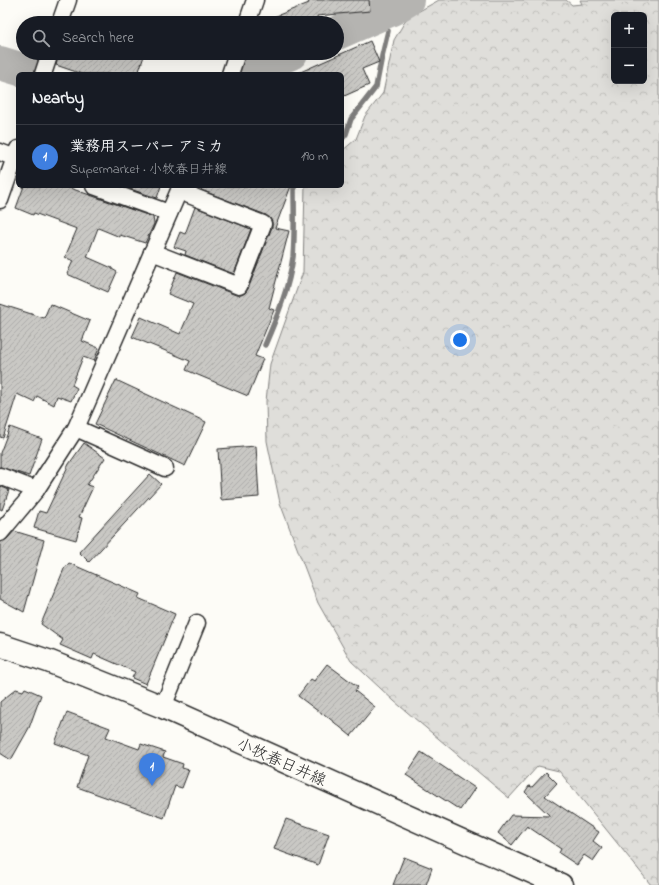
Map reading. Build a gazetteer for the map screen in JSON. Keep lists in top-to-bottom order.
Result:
{
  "streets": {
    "main road": ["小牧春日井線"]
  },
  "page": {
    "map_buttons": ["+", "−"],
    "search": "Search here",
    "heading": "Nearby",
    "list": [
      {
        "mark": "1",
        "name": "業務用スーパー アミカ",
        "note": "Supermarket · 小牧春日井線",
        "value": "190 m"
      }
    ],
    "pins": "1"
  }
}
